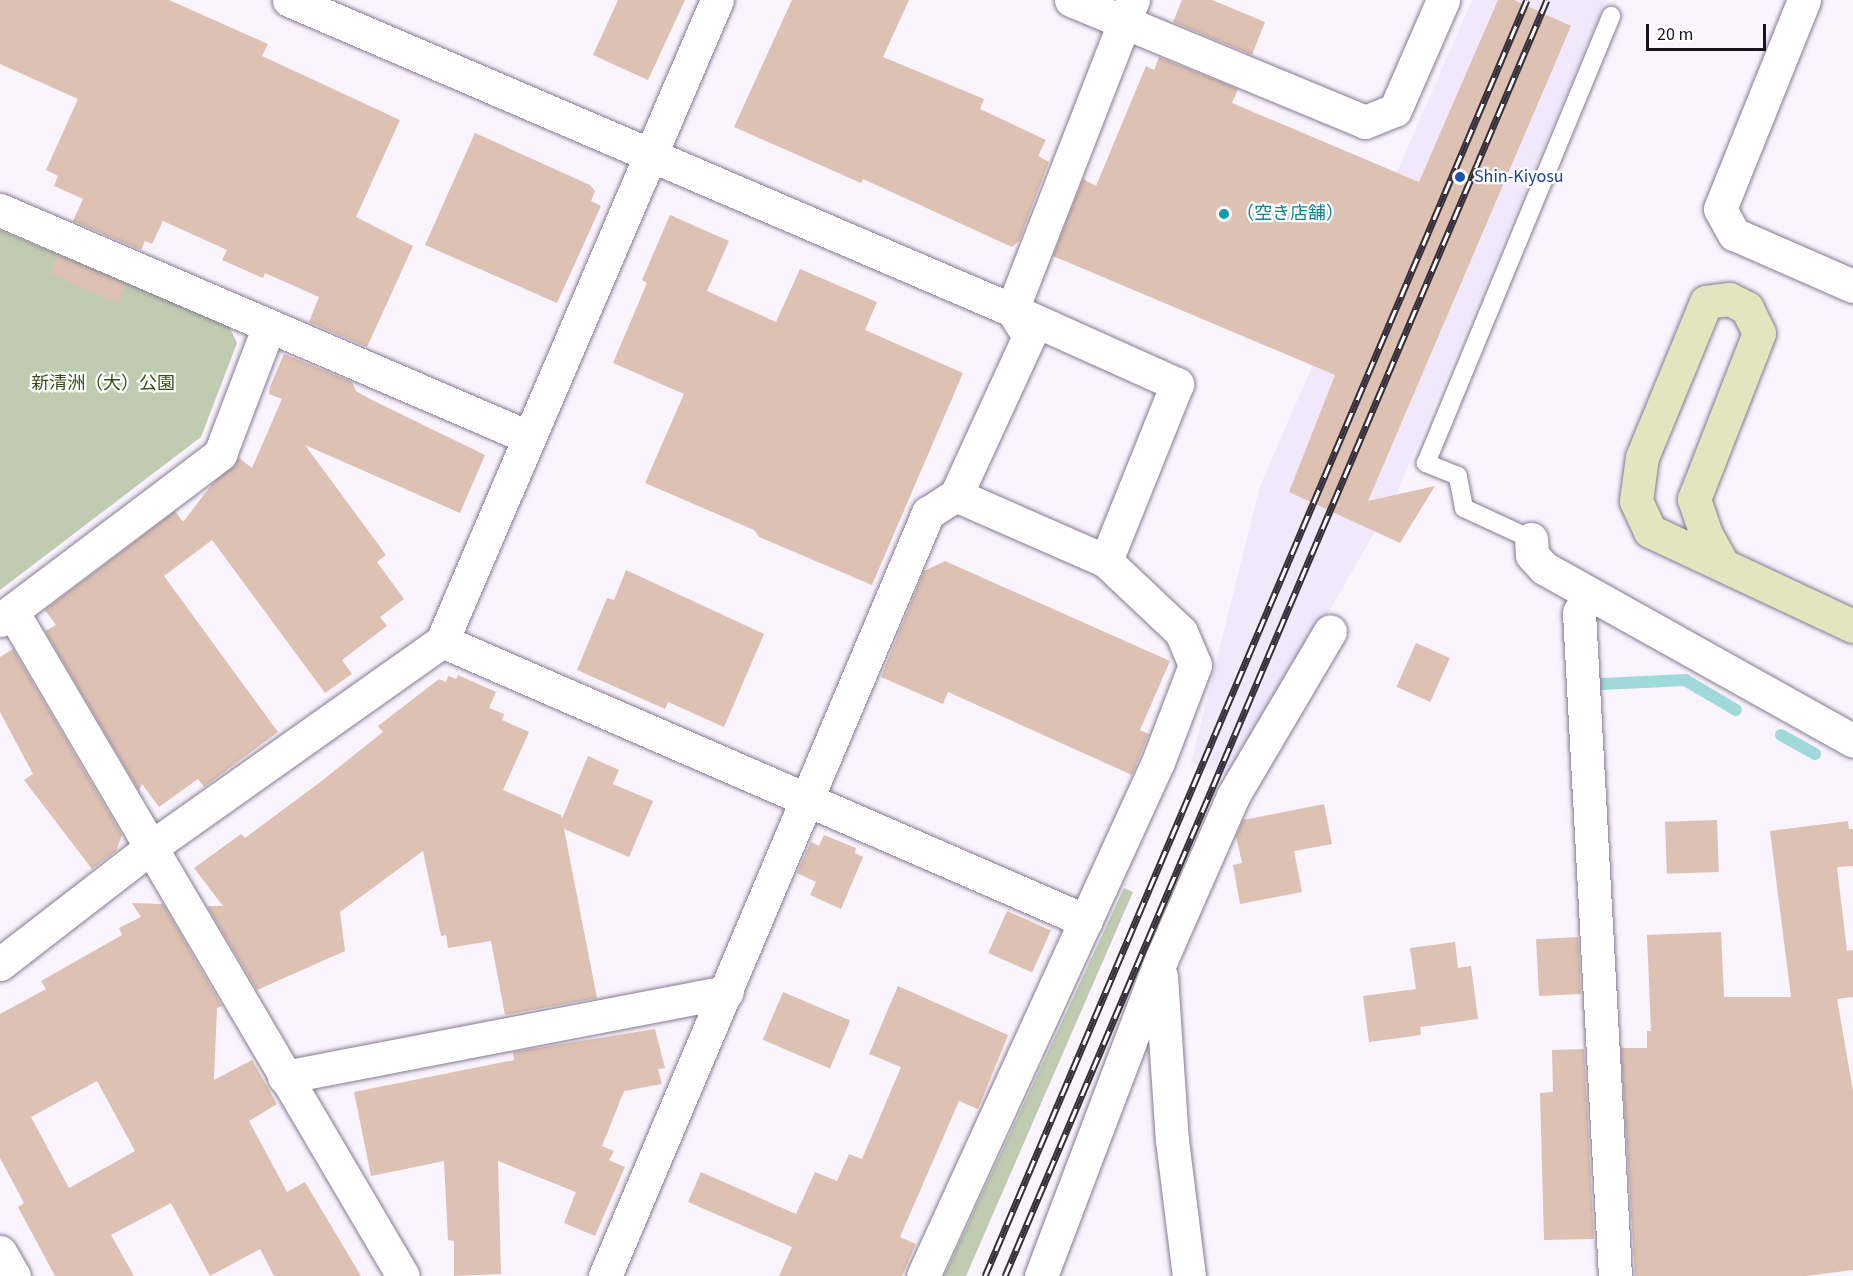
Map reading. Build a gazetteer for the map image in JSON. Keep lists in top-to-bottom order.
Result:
{
  "parks": ["新清洲（大）公園"],
  "places": ["Shin-Kiyosu", "（空き店舗）"],
  "scale_bar": "20 m"
}
